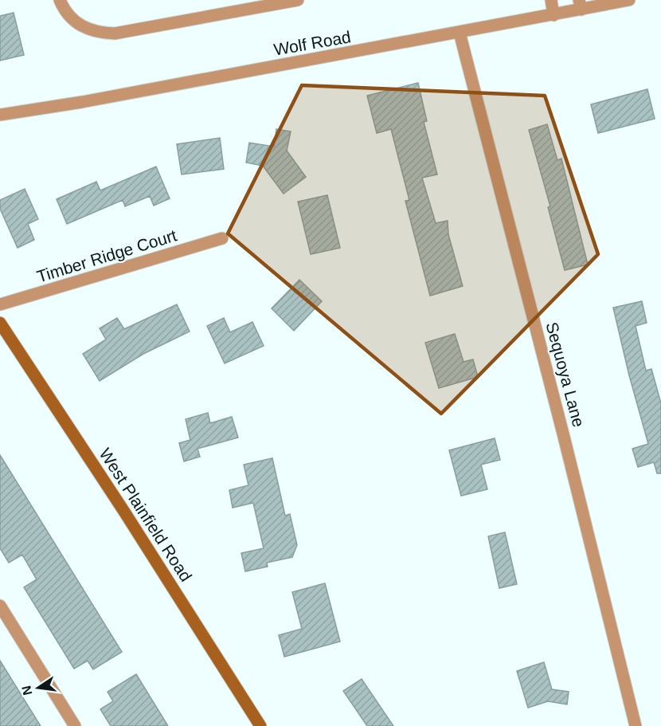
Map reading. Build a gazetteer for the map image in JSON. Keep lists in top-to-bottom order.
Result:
{
  "streets": {
    "main road": ["West Plainfield Road"],
    "street": ["Wolf Road", "Timber Ridge Court", "Sequoya Lane"]
  },
  "crossings": [
    ["Wolf Road", "Sequoya Lane"]
  ],
  "north": "left"
}
